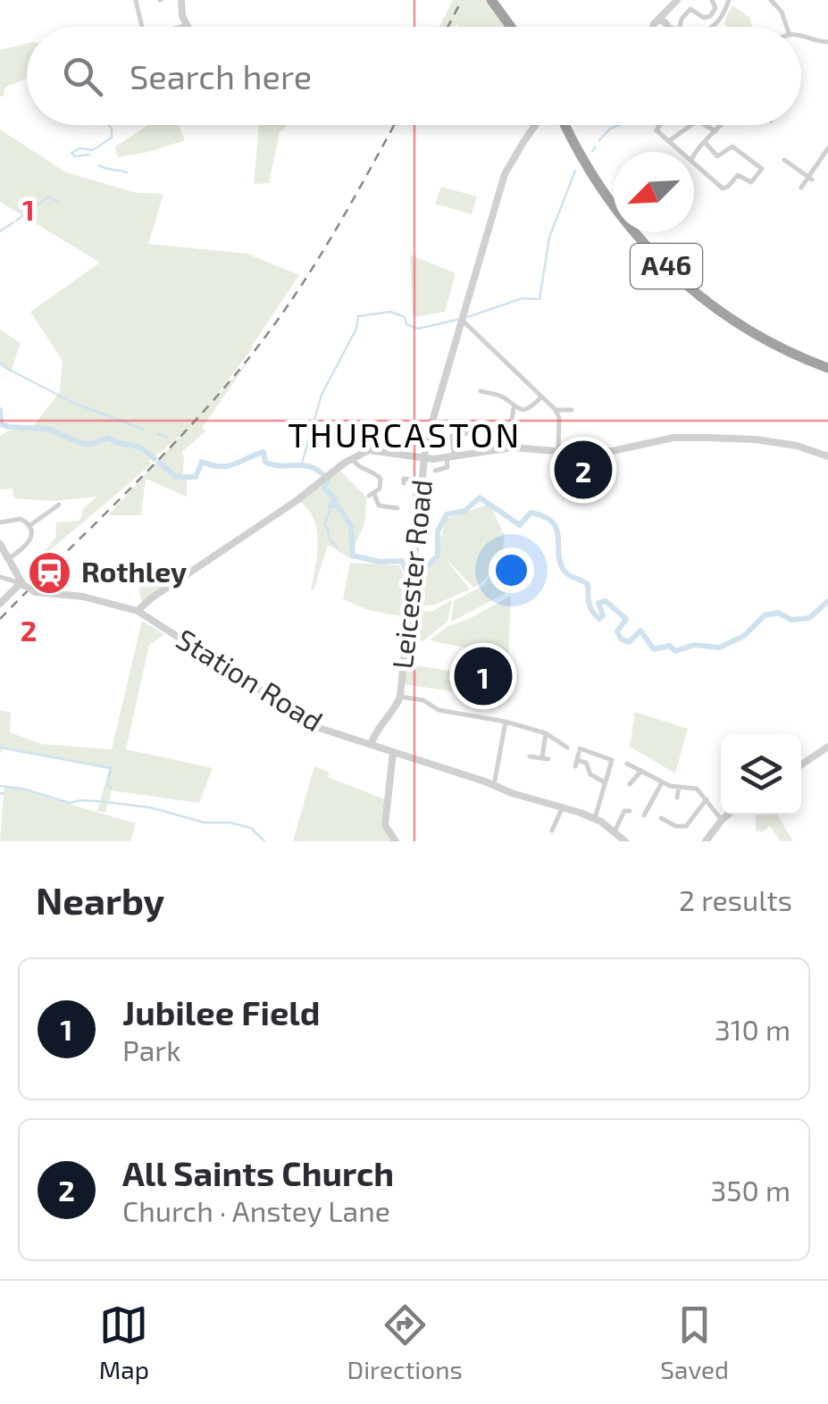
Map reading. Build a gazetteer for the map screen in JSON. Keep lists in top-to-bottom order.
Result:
{
  "streets": {
    "highway": ["A46"],
    "street": ["Leicester Road", "Station Road"]
  },
  "crossings": [
    ["Leicester Road", "Station Road"]
  ],
  "districts": ["THURCASTON"],
  "places": {
    "station": ["Rothley"]
  },
  "north": "bottom left",
  "page": {
    "search": "Search here",
    "pins": ["2", "1"],
    "heading": ["Nearby", "2 results"],
    "list": [
      {
        "mark": "1",
        "name": "Jubilee Field",
        "note": "Park",
        "value": "310 m"
      },
      {
        "mark": "2",
        "name": "All Saints Church",
        "note": "Church · Anstey Lane",
        "value": "350 m"
      }
    ],
    "nav": ["Map", "Directions", "Saved"]
  },
  "grid": {
    "rows": ["1", "2"]
  }
}
